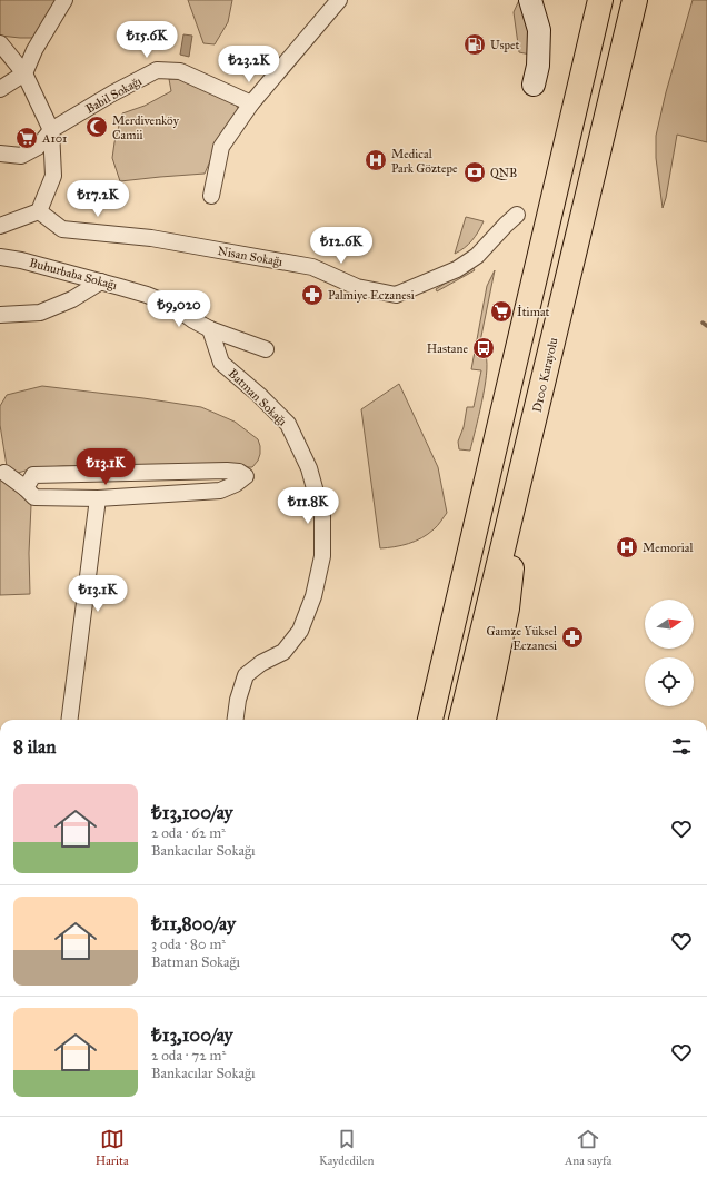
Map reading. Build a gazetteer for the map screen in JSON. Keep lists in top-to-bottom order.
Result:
{
  "streets": {
    "highway": ["D100 Karayolu"],
    "street": [
      "Babil Sokağı",
      "Nisan Sokağı",
      "Buhurbaba Sokağı",
      "Batman Sokağı"
    ]
  },
  "crossings": [
    ["Buhurbaba Sokağı", "Batman Sokağı"]
  ],
  "places": {
    "fuel station": ["Uspet"],
    "mosque": ["Merdivenköy Camii"],
    "supermarket": ["A101", "İtimat"],
    "hospital": ["Medical Park Göztepe", "Memorial"],
    "bank": ["QNB"],
    "pharmacy": ["Palmiye Eczanesi", "Gamze Yüksel Eczanesi"],
    "bus stop": ["Hastane"]
  },
  "north": "right",
  "page": {
    "price": [
      "₺15.6K",
      "₺23.2K",
      "₺17.2K",
      "₺12.6K",
      "₺9,020",
      "₺13.1K",
      "₺11.8K",
      "₺13.1K"
    ],
    "heading": "8 ilan",
    "list": [
      {
        "name": "₺13,100/ay",
        "note": "2 oda · 62 m² · Bankacılar Sokağı"
      },
      {
        "name": "₺11,800/ay",
        "note": "3 oda · 80 m² · Batman Sokağı"
      },
      {
        "name": "₺13,100/ay",
        "note": "2 oda · 72 m² · Bankacılar Sokağı"
      }
    ],
    "tabs": ["Harita", "Kaydedilen", "Ana sayfa"]
  }
}
